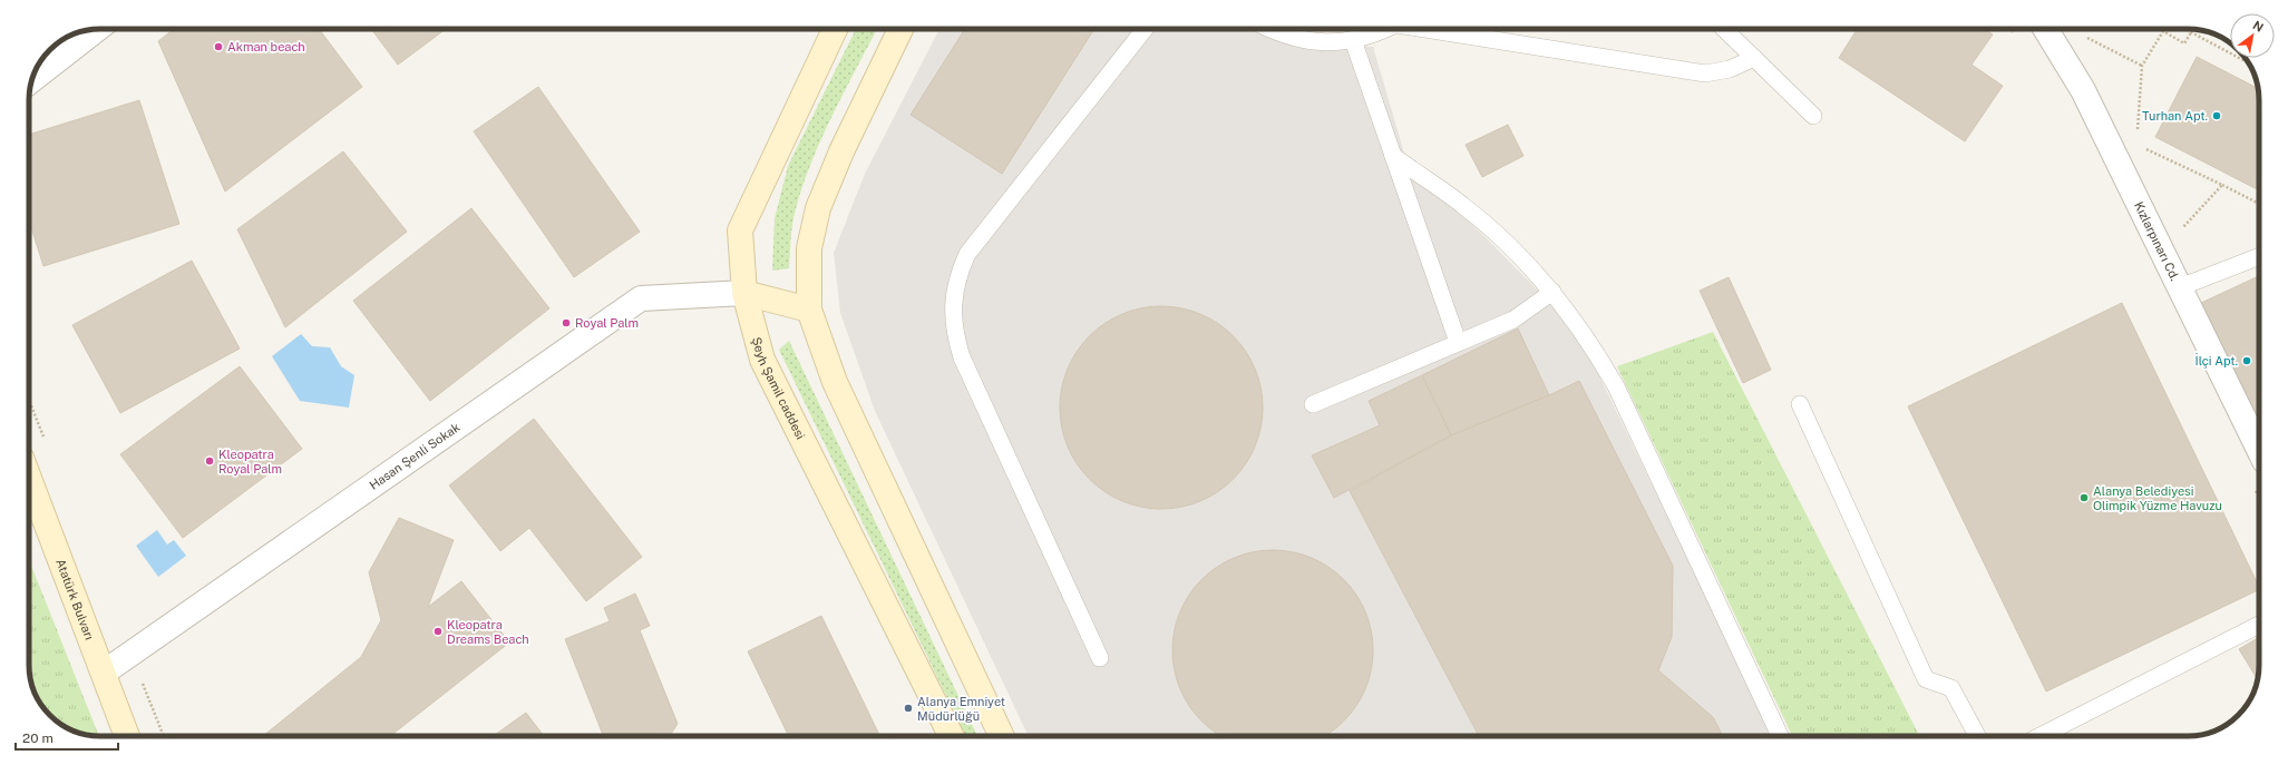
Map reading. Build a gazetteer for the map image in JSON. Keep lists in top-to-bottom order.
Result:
{
  "streets": {
    "main road": ["Şeyh Şamil caddesi", "Atatürk Bulvarı"],
    "street": ["Kızlarpınarı Cd.", "Hasan Şenli Sokak"]
  },
  "crossings": [
    ["Şeyh Şamil caddesi", "Hasan Şenli Sokak"],
    ["Hasan Şenli Sokak", "Atatürk Bulvarı"]
  ],
  "places": [
    "Akman beach",
    "Turhan Apt.",
    "Royal Palm",
    "İlçi Apt.",
    "Kleopatra Royal Palm",
    "Alanya Belediyesi Olimpik Yüzme Havuzu",
    "Kleopatra Dreams Beach",
    "Alanya Emniyet Müdürlüğü"
  ],
  "scale_bar": "20 m",
  "north": "top right"
}
